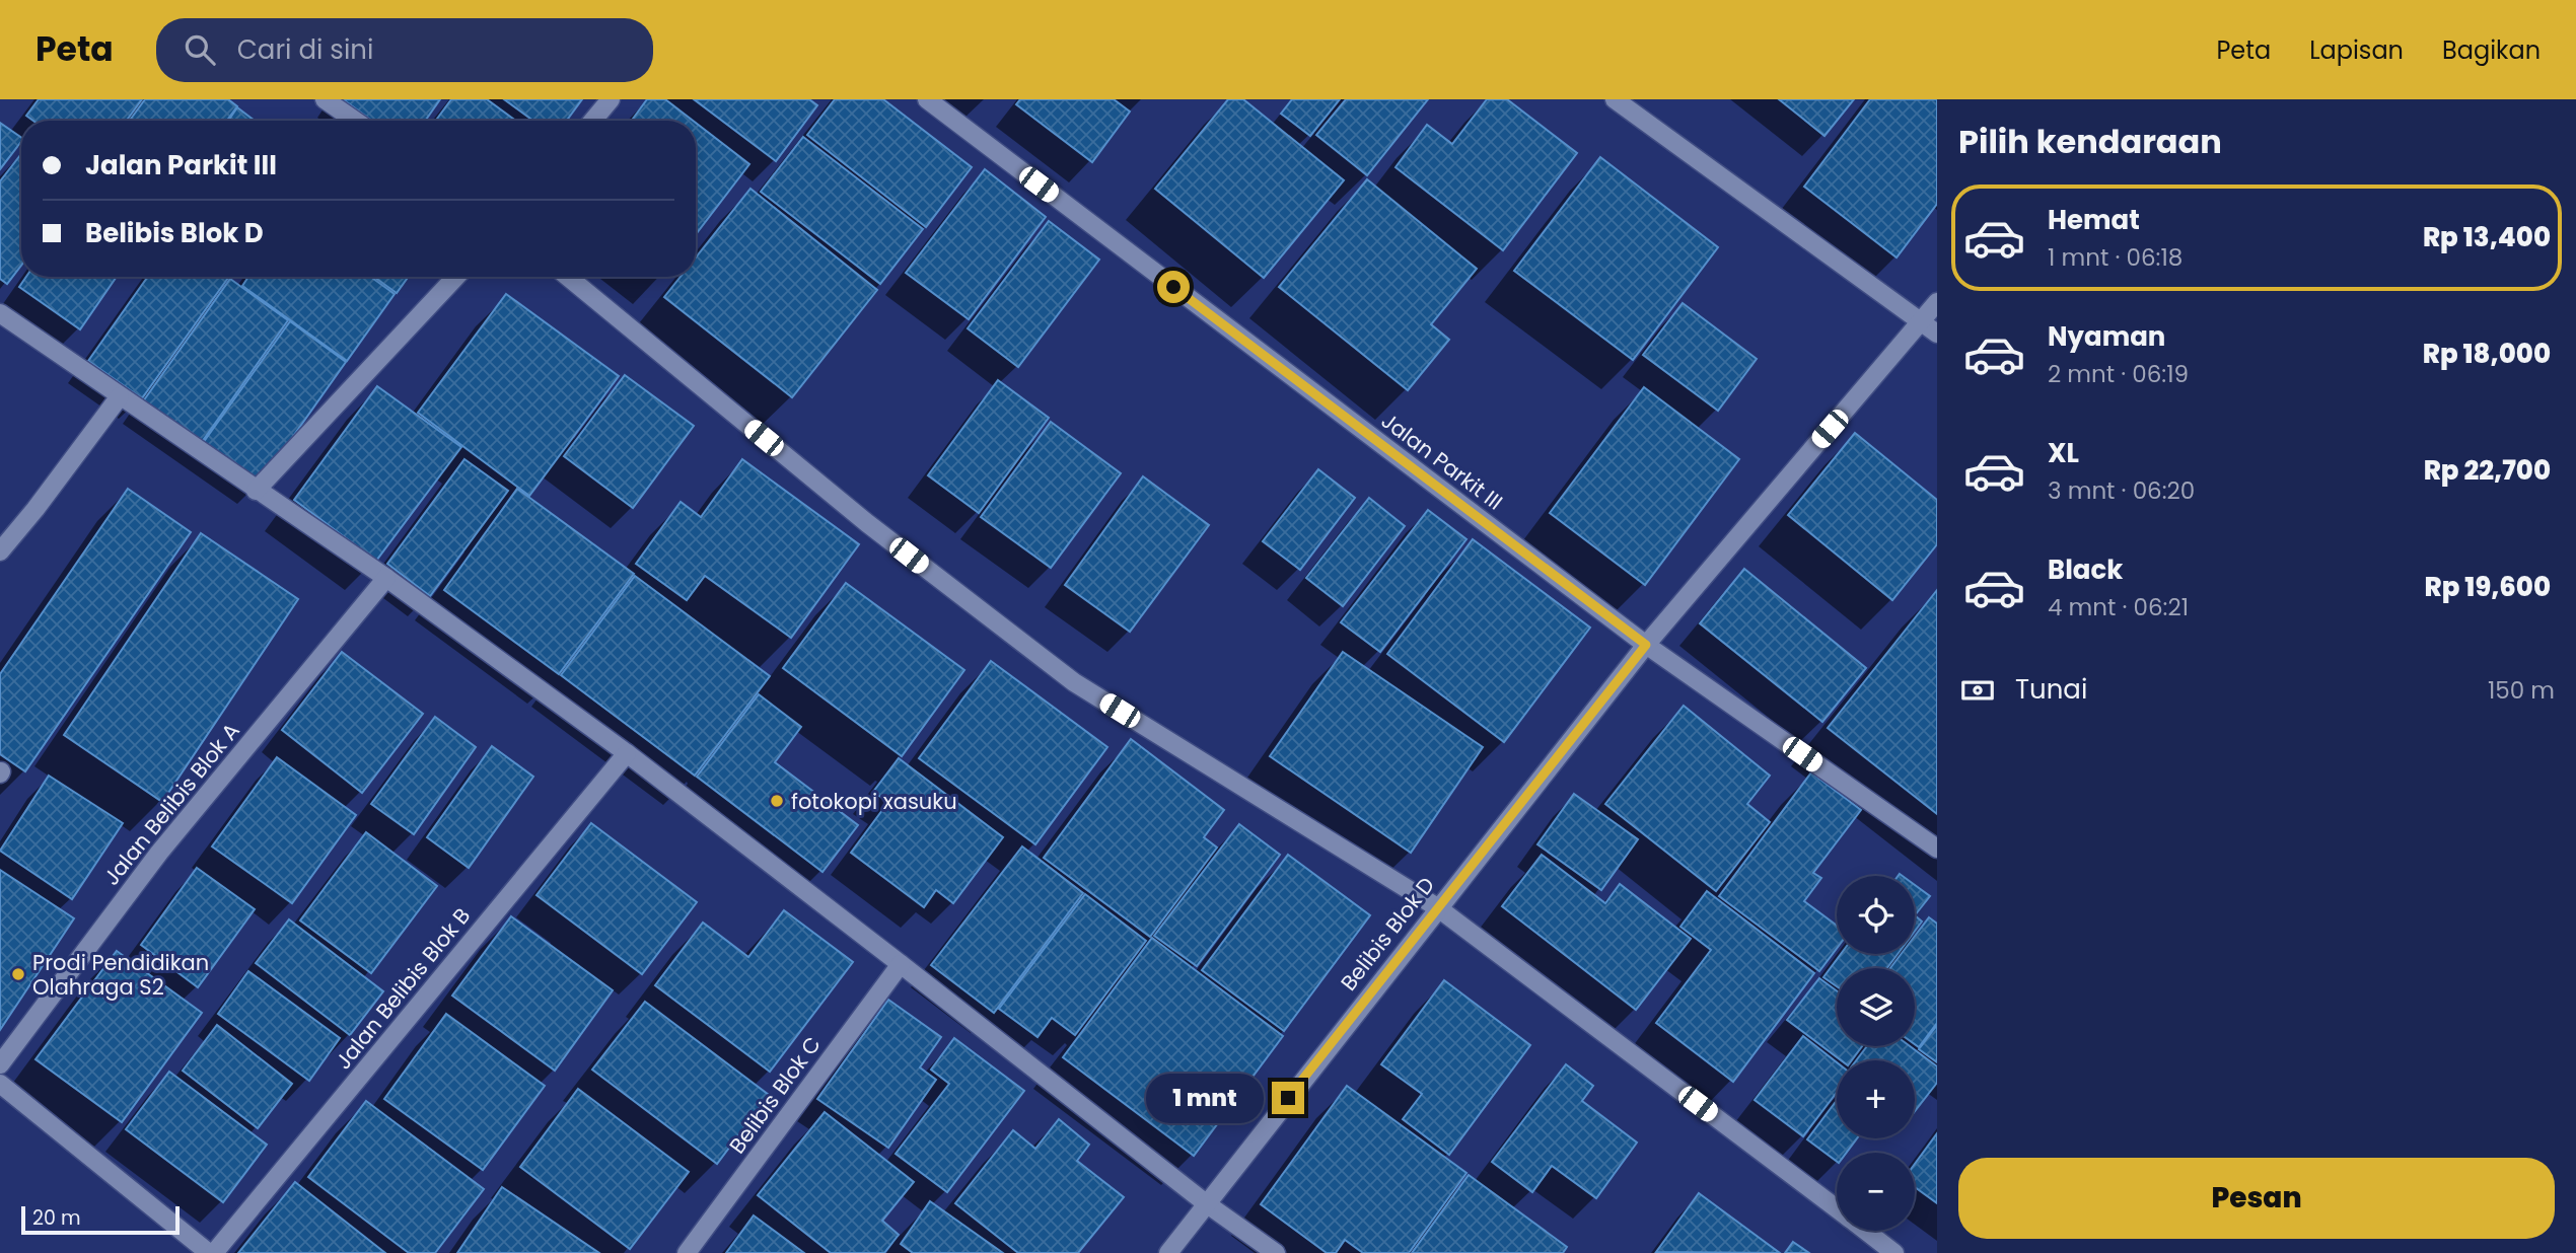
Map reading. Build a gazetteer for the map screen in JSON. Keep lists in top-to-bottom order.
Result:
{
  "streets": {
    "street": [
      "Jalan Parkit III",
      "Jalan Belibis Blok A",
      "Belibis Blok D",
      "Jalan Belibis Blok B",
      "Belibis Blok C"
    ]
  },
  "crossings": [
    ["Jalan Parkit III", "Belibis Blok D"]
  ],
  "places": ["fotokopi xasuku", "Prodi Pendidikan Olahraga S2"],
  "scale_bar": "20 m",
  "page": {
    "header": "Peta",
    "search": "Cari di sini",
    "nav": ["Peta", "Lapisan", "Bagikan"],
    "heading": "Pilih kendaraan",
    "banner": ["Jalan Parkit III", "Belibis Blok D"],
    "list": [
      {
        "name": "Hemat",
        "note": "1 mnt · 06:18",
        "value": "Rp 13,400"
      },
      {
        "name": "Nyaman",
        "note": "2 mnt · 06:19",
        "value": "Rp 18,000"
      },
      {
        "name": "XL",
        "note": "3 mnt · 06:20",
        "value": "Rp 22,700"
      },
      {
        "name": "Black",
        "note": "4 mnt · 06:21",
        "value": "Rp 19,600"
      }
    ],
    "pay": ["Tunai", "150 m"],
    "map_buttons": ["+", "−"],
    "bubble": "1 mnt",
    "buttons": "Pesan",
    "scale": "20 m"
  }
}
